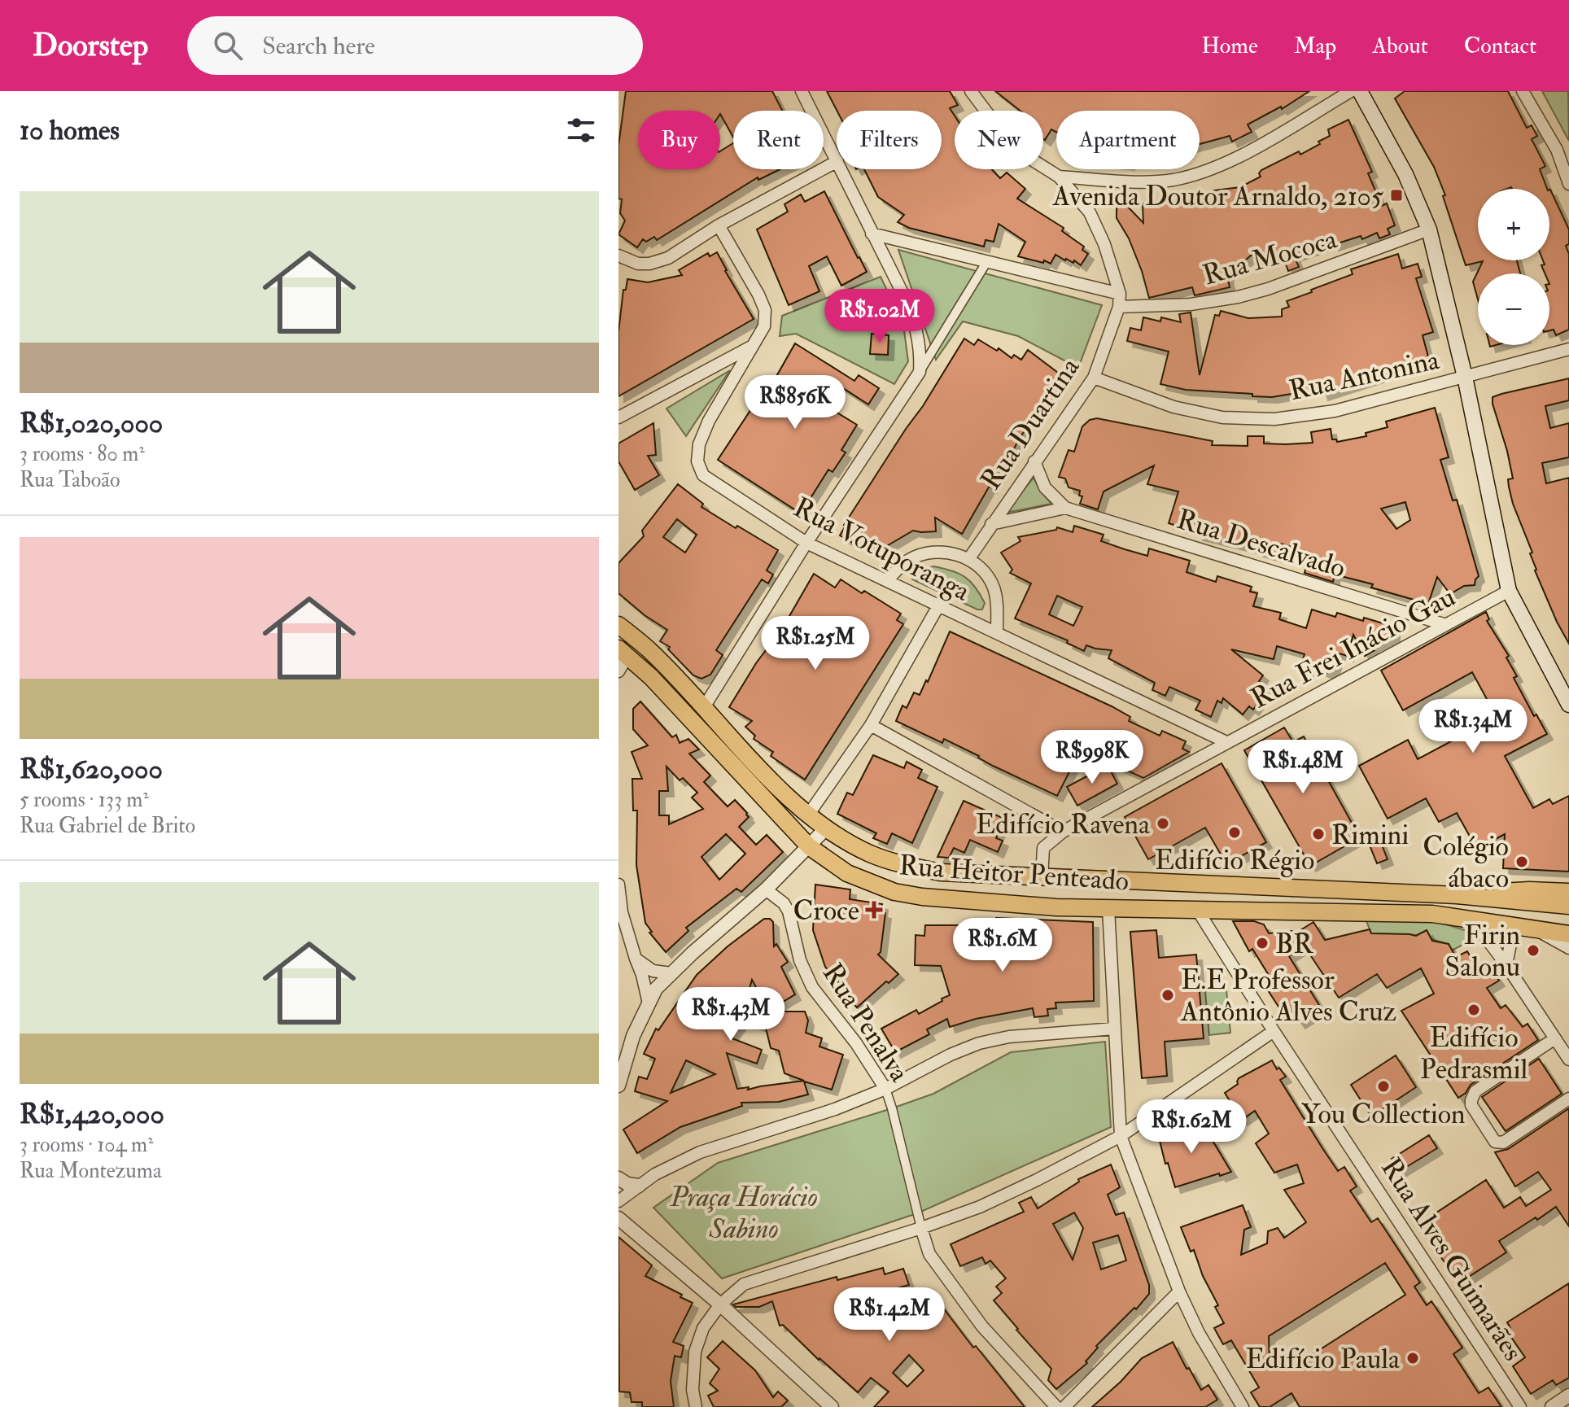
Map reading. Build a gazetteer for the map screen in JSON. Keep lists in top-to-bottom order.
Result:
{
  "streets": {
    "main road": ["Rua Heitor Penteado"],
    "street": [
      "Rua Mococa",
      "Rua Antonina",
      "Rua Duartina",
      "Rua Descalvado",
      "Rua Votuporanga",
      "Rua Frei Inácio Gau",
      "Rua Penalva",
      "Rua Alves Guimarães"
    ]
  },
  "crossings": [
    ["Rua Mococa", "Rua Duartina"],
    ["Rua Antonina", "Rua Duartina"],
    ["Rua Duartina", "Rua Descalvado"],
    ["Rua Descalvado", "Rua Frei Inácio Gau"],
    ["Rua Votuporanga", "Rua Frei Inácio Gau"],
    ["Rua Frei Inácio Gau", "Rua Heitor Penteado"],
    ["Rua Heitor Penteado", "Rua Alves Guimarães"]
  ],
  "parks": ["Praça Horácio Sabino"],
  "places": {
    "transit": ["Avenida Doutor Arnaldo, 2105"],
    "other": [
      "Edifício Ravena",
      "Edifício Régio",
      "Rimini",
      "Colégio ábaco",
      "BR",
      "Firin Salonu",
      "E.E Professor Antônio Alves Cruz",
      "Edifício Pedrasmil",
      "You Collection",
      "Edifício Paula"
    ],
    "health": ["Croce"]
  },
  "page": {
    "header": "Doorstep",
    "search": "Search here",
    "nav": [
      "Home",
      "Map",
      "About",
      "Contact"
    ],
    "heading": "10 homes",
    "chip": [
      "Buy",
      "Rent",
      "Filters",
      "New",
      "Apartment"
    ],
    "list": [
      {
        "name": "R$1,020,000",
        "note": "3 rooms · 80 m² · Rua Taboão"
      },
      {
        "name": "R$1,620,000",
        "note": "5 rooms · 133 m² · Rua Gabriel de Brito"
      },
      {
        "name": "R$1,420,000",
        "note": "3 rooms · 104 m² · Rua Montezuma"
      }
    ],
    "map_buttons": ["+", "−"],
    "price": [
      "R$1.02M",
      "R$856K",
      "R$1.25M",
      "R$1.34M",
      "R$998K",
      "R$1.48M",
      "R$1.6M",
      "R$1.43M",
      "R$1.62M",
      "R$1.42M"
    ]
  }
}
